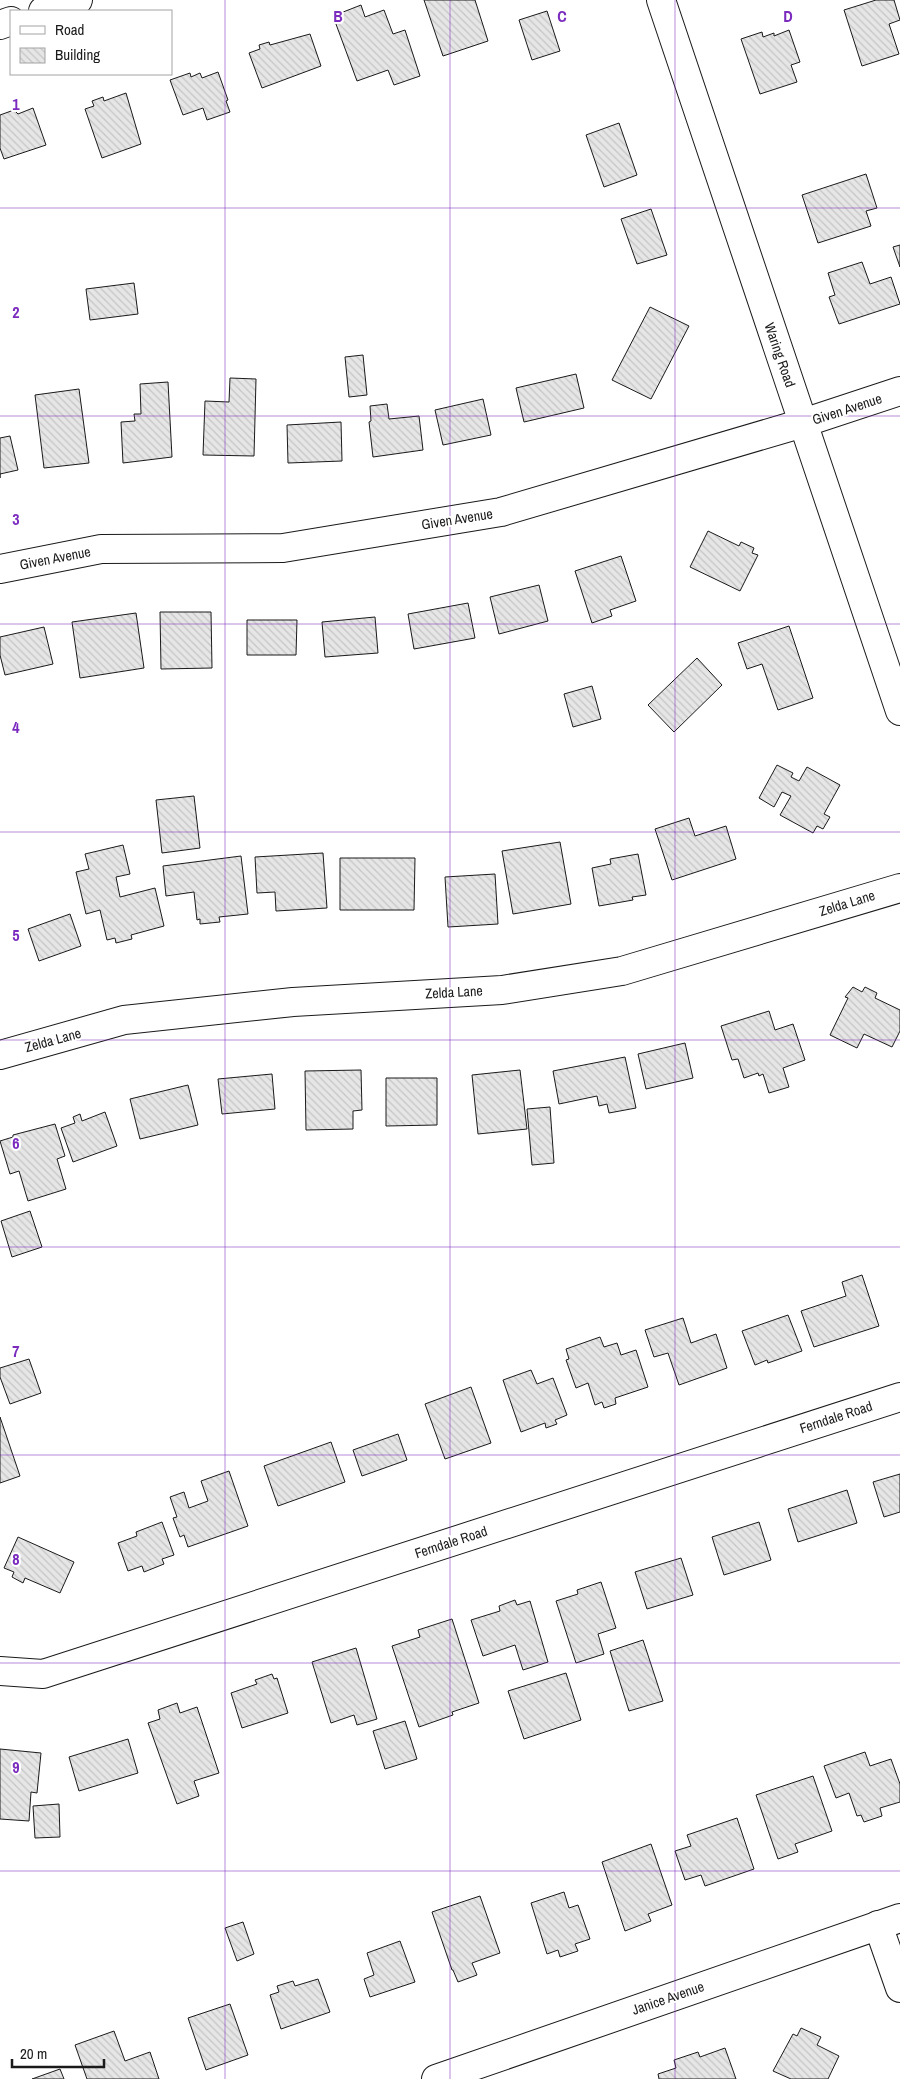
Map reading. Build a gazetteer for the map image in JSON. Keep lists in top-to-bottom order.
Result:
{
  "streets": {
    "street": [
      "Waring Road",
      "Given Avenue",
      "Zelda Lane",
      "Ferndale Road",
      "Janice Avenue"
    ]
  },
  "crossings": [
    ["Waring Road", "Given Avenue"]
  ],
  "legend": ["Road", "Building"],
  "scale_bar": "20 m",
  "grid": {
    "columns": ["B", "C", "D"],
    "rows": [
      "1",
      "2",
      "3",
      "4",
      "5",
      "6",
      "7",
      "8",
      "9"
    ]
  }
}
